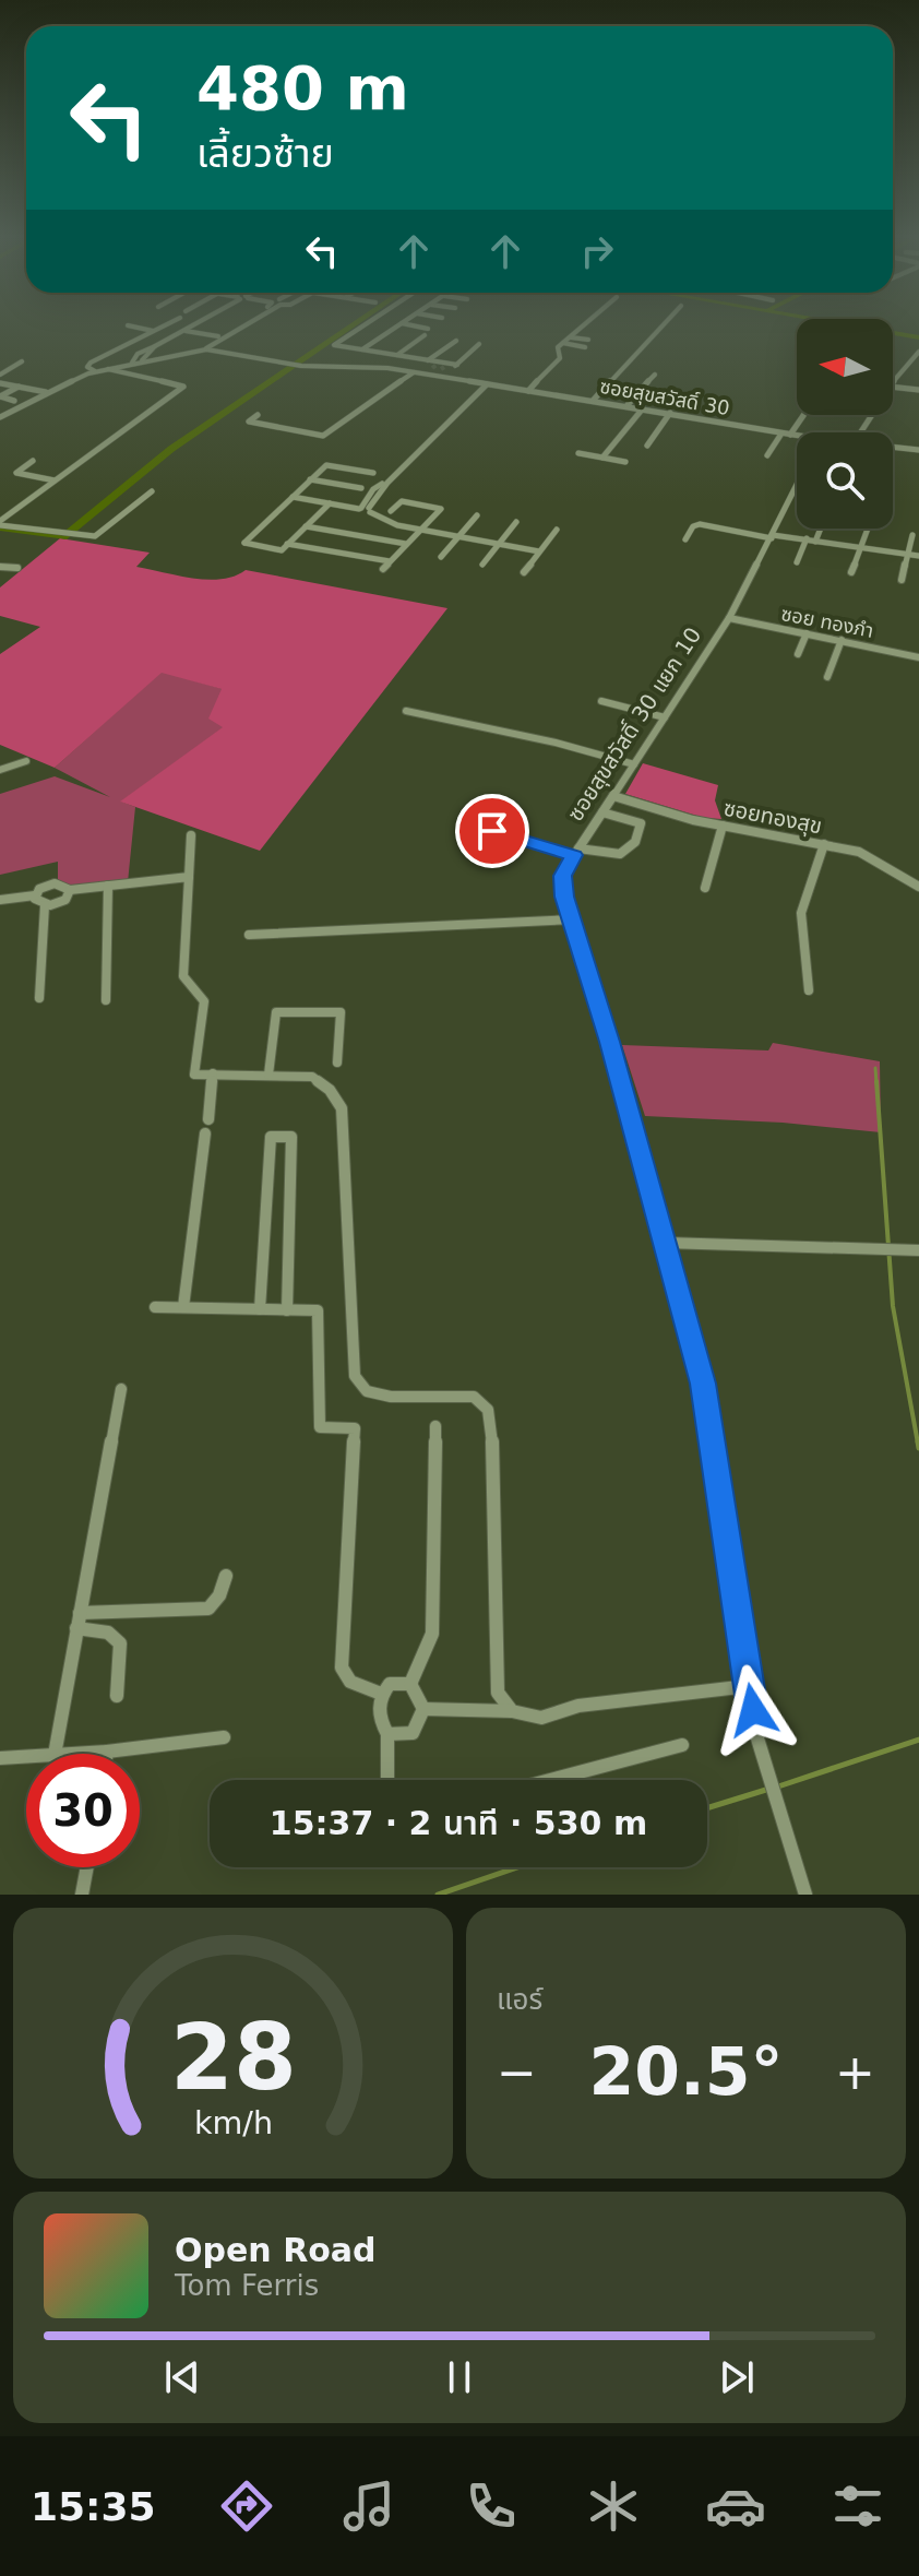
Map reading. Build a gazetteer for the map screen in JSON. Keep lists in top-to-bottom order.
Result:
{
  "streets": {
    "street": [
      "ซอยสุขสวัสดิ์ 30",
      "ซอย ทองภํา",
      "ซอยสุขสวัสดิ์ 30 แยก 10",
      "ซอยทองสุข"
    ]
  },
  "crossings": [
    ["ซอย ทองภํา", "ซอยสุขสวัสดิ์ 30 แยก 10"],
    ["ซอยสุขสวัสดิ์ 30 แยก 10", "ซอยทองสุข"]
  ],
  "north": "left",
  "page": {
    "turn": ["480 m", "เลี้ยวซ้าย"],
    "limit": "30",
    "trip": "15:37 · 2 นาที · 530 m",
    "tile": "แอร์",
    "heat": ["−", "20.5°", "+"],
    "song": ["Open Road", "Tom Ferris"],
    "tabs": "15:35",
    "gauge": ["28", "km/h"]
  }
}
